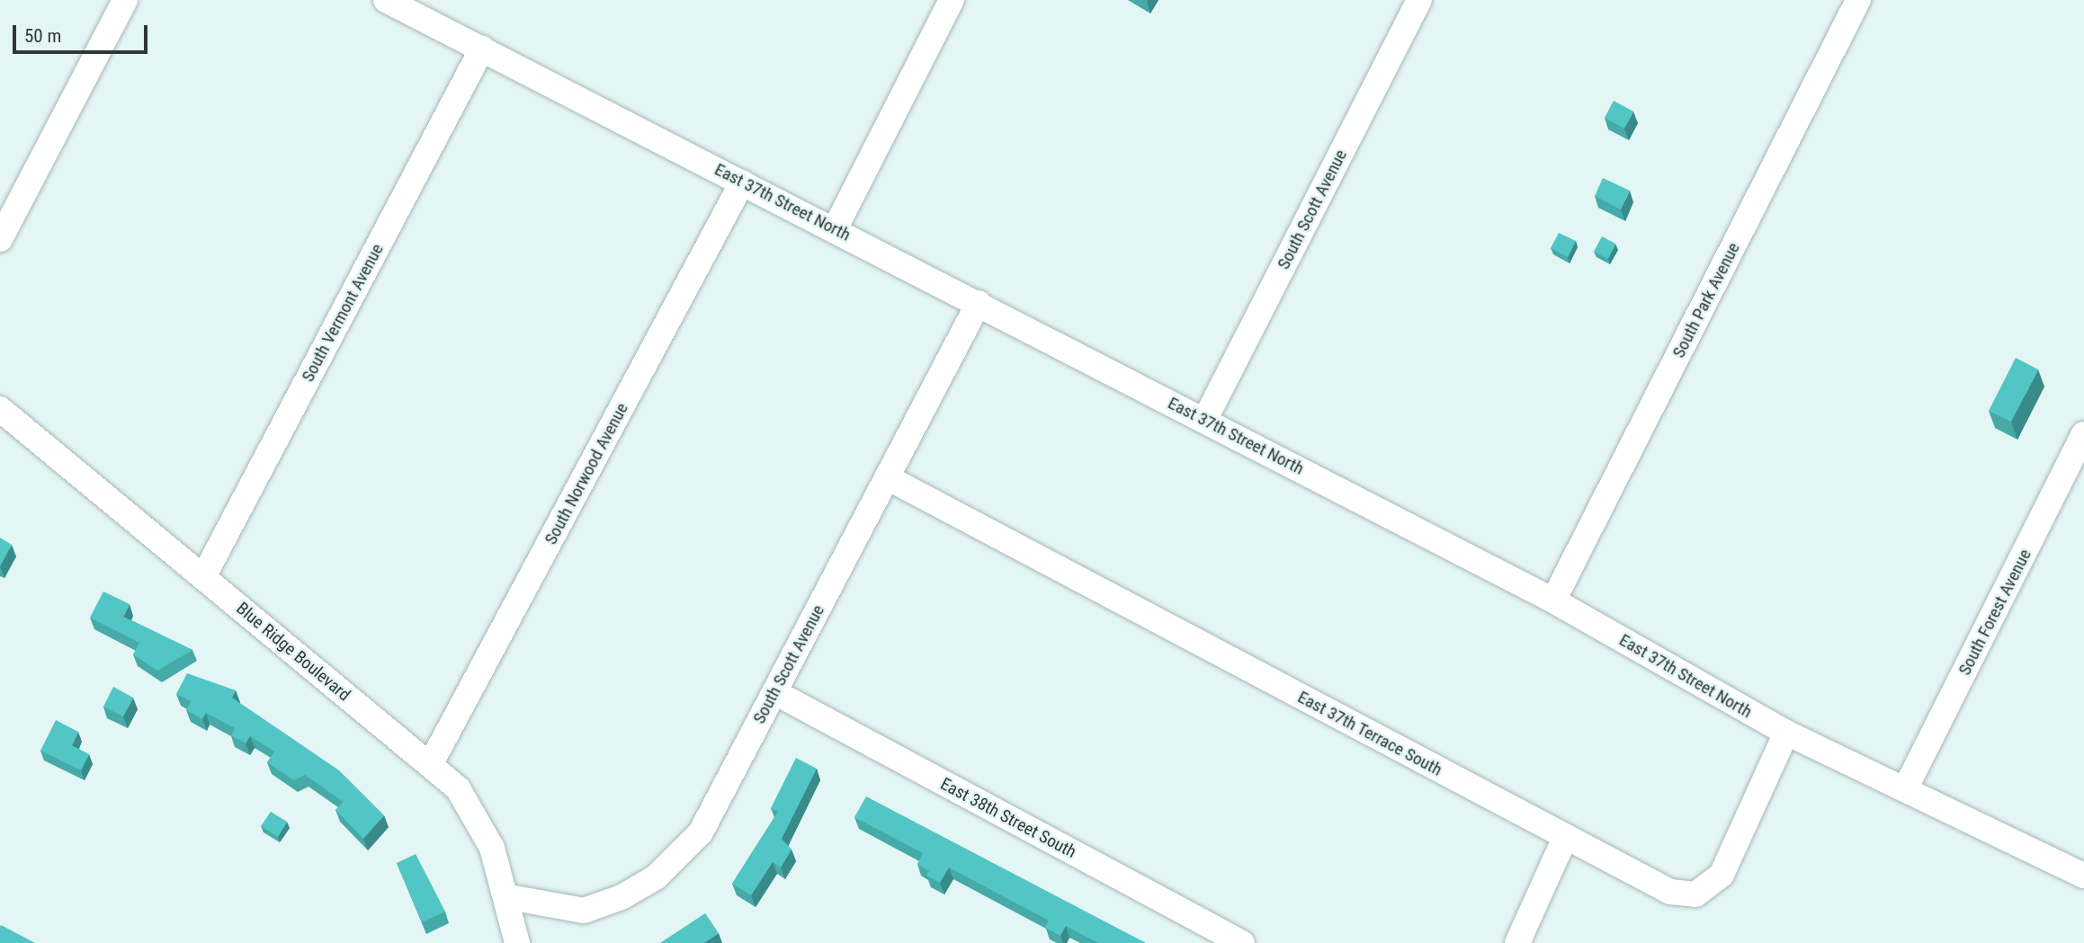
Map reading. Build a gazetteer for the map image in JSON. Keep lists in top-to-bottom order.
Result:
{
  "streets": {
    "street": [
      "East 37th Street North",
      "South Scott Avenue",
      "South Park Avenue",
      "South Vermont Avenue",
      "South Norwood Avenue",
      "South Forest Avenue",
      "Blue Ridge Boulevard",
      "East 37th Terrace South",
      "East 38th Street South"
    ]
  },
  "crossings": [
    ["East 37th Street North", "South Scott Avenue"],
    ["East 37th Street North", "South Park Avenue"],
    ["East 37th Street North", "South Vermont Avenue"],
    ["East 37th Street North", "South Norwood Avenue"],
    ["East 37th Street North", "South Forest Avenue"],
    ["East 37th Street North", "East 37th Terrace South"],
    ["South Scott Avenue", "Blue Ridge Boulevard"],
    ["South Scott Avenue", "East 37th Terrace South"],
    ["South Scott Avenue", "East 38th Street South"],
    ["South Vermont Avenue", "Blue Ridge Boulevard"],
    ["South Norwood Avenue", "Blue Ridge Boulevard"]
  ],
  "scale_bar": "50 m"
}
